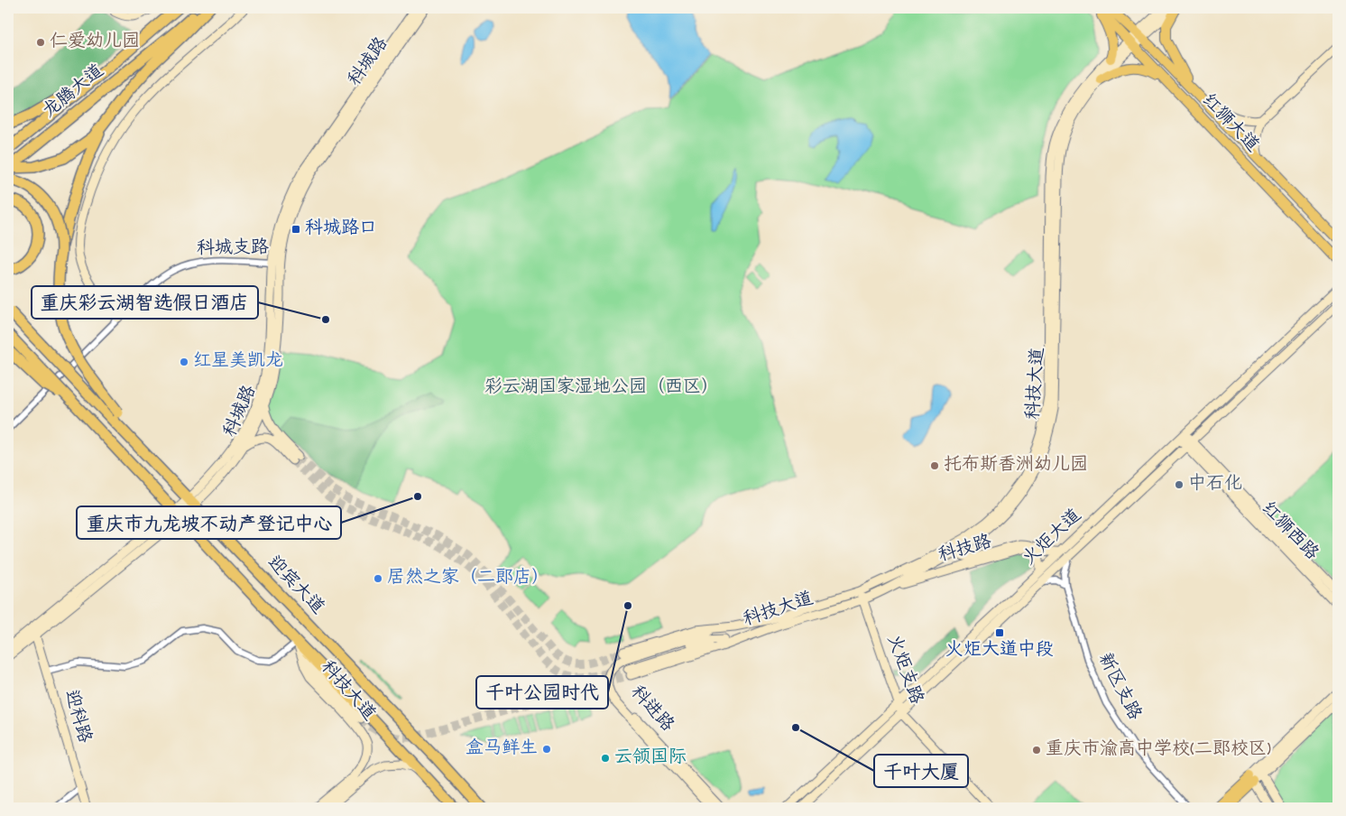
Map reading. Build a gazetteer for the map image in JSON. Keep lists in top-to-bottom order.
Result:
{
  "streets": {
    "highway": ["龙腾大道", "迎宾大道"],
    "main road": [
      "科城路",
      "红狮大道",
      "科技大道",
      "红狮西路",
      "火炬大道",
      "科技路",
      "火炬支路",
      "科进路",
      "迎科路"
    ],
    "street": ["科城支路", "新区支路"]
  },
  "crossings": [
    ["科城路", "科城支路"],
    ["科城路", "迎宾大道"],
    ["科城路", "迎科路"],
    ["红狮大道", "科技大道"],
    ["科技大道", "科技路"],
    ["科技大道", "迎宾大道"],
    ["科技大道", "火炬支路"],
    ["科技大道", "科进路"],
    ["红狮西路", "火炬大道"],
    ["火炬大道", "科技路"],
    ["火炬大道", "火炬支路"]
  ],
  "parks": ["彩云湖国家湿地公园（西区）"],
  "places": {
    "other": [
      "仁爱幼儿园",
      "重庆彩云湖智选假日酒店",
      "红星美凯龙",
      "托布斯香洲幼儿园",
      "中石化",
      "重庆市九龙坡不动产登记中心",
      "居然之家（二郎店）",
      "千叶公园时代",
      "千叶大厦",
      "盒马鲜生",
      "重庆市渝高中学校(二郎校区)",
      "云领国际"
    ],
    "transit": ["科城路口", "火炬大道中段"]
  }
}
